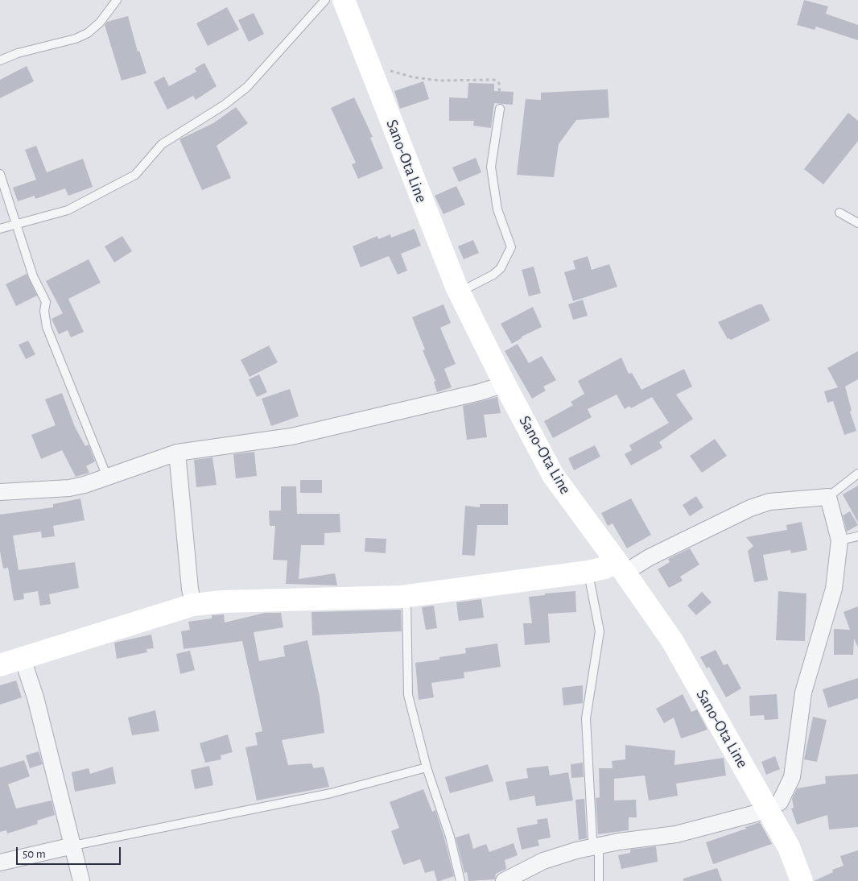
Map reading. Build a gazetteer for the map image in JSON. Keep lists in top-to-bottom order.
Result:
{
  "streets": {
    "main road": ["Sano-Ota Line"]
  },
  "scale_bar": "50 m"
}
